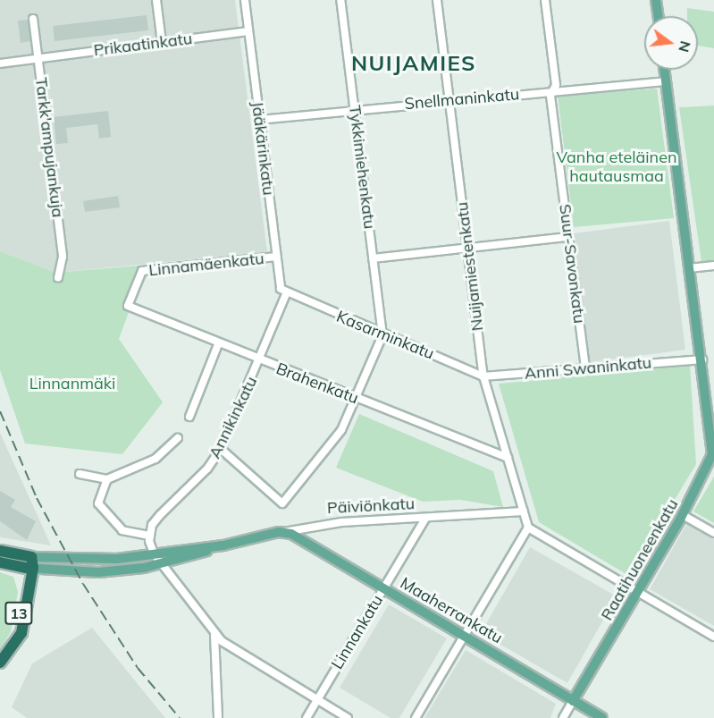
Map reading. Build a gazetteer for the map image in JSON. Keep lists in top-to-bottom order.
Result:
{
  "streets": {
    "highway": ["13"],
    "main road": ["Päiviönkatu", "Raatihuoneenkatu", "Maaherrankatu"],
    "street": [
      "Prikaatinkatu",
      "Snellmaninkatu",
      "Tarkk'ampujankuja",
      "Jääkärinkatu",
      "Tykkimiehenkatu",
      "Suur-Savonkatu",
      "Linnamäenkatu",
      "Nuijamiestenkatu",
      "Kasarminkatu",
      "Anni Swaninkatu",
      "Brahenkatu",
      "Annikinkatu",
      "Linnankatu"
    ]
  },
  "crossings": [
    ["Prikaatinkatu", "Tarkk'ampujankuja"],
    ["Prikaatinkatu", "Jääkärinkatu"],
    ["Snellmaninkatu", "Jääkärinkatu"],
    ["Snellmaninkatu", "Tykkimiehenkatu"],
    ["Snellmaninkatu", "Suur-Savonkatu"],
    ["Snellmaninkatu", "Nuijamiestenkatu"],
    ["Snellmaninkatu", "Raatihuoneenkatu"],
    ["Jääkärinkatu", "Linnamäenkatu"],
    ["Jääkärinkatu", "Kasarminkatu"],
    ["Jääkärinkatu", "Annikinkatu"],
    ["Tykkimiehenkatu", "Kasarminkatu"],
    ["Suur-Savonkatu", "Anni Swaninkatu"],
    ["Linnamäenkatu", "Brahenkatu"],
    ["Nuijamiestenkatu", "Kasarminkatu"],
    ["Nuijamiestenkatu", "Anni Swaninkatu"],
    ["Nuijamiestenkatu", "Brahenkatu"],
    ["Nuijamiestenkatu", "Päiviönkatu"],
    ["Kasarminkatu", "Anni Swaninkatu"],
    ["Kasarminkatu", "Annikinkatu"],
    ["Anni Swaninkatu", "Raatihuoneenkatu"],
    ["Brahenkatu", "Annikinkatu"],
    ["Päiviönkatu", "Maaherrankatu"],
    ["Päiviönkatu", "13"],
    ["Päiviönkatu", "Linnankatu"],
    ["Raatihuoneenkatu", "Maaherrankatu"],
    ["Maaherrankatu", "Linnankatu"]
  ],
  "districts": ["NUIJAMIES"],
  "parks": ["Vanha eteläinen hautausmaa", "Linnanmäki"],
  "north": "right"
}
